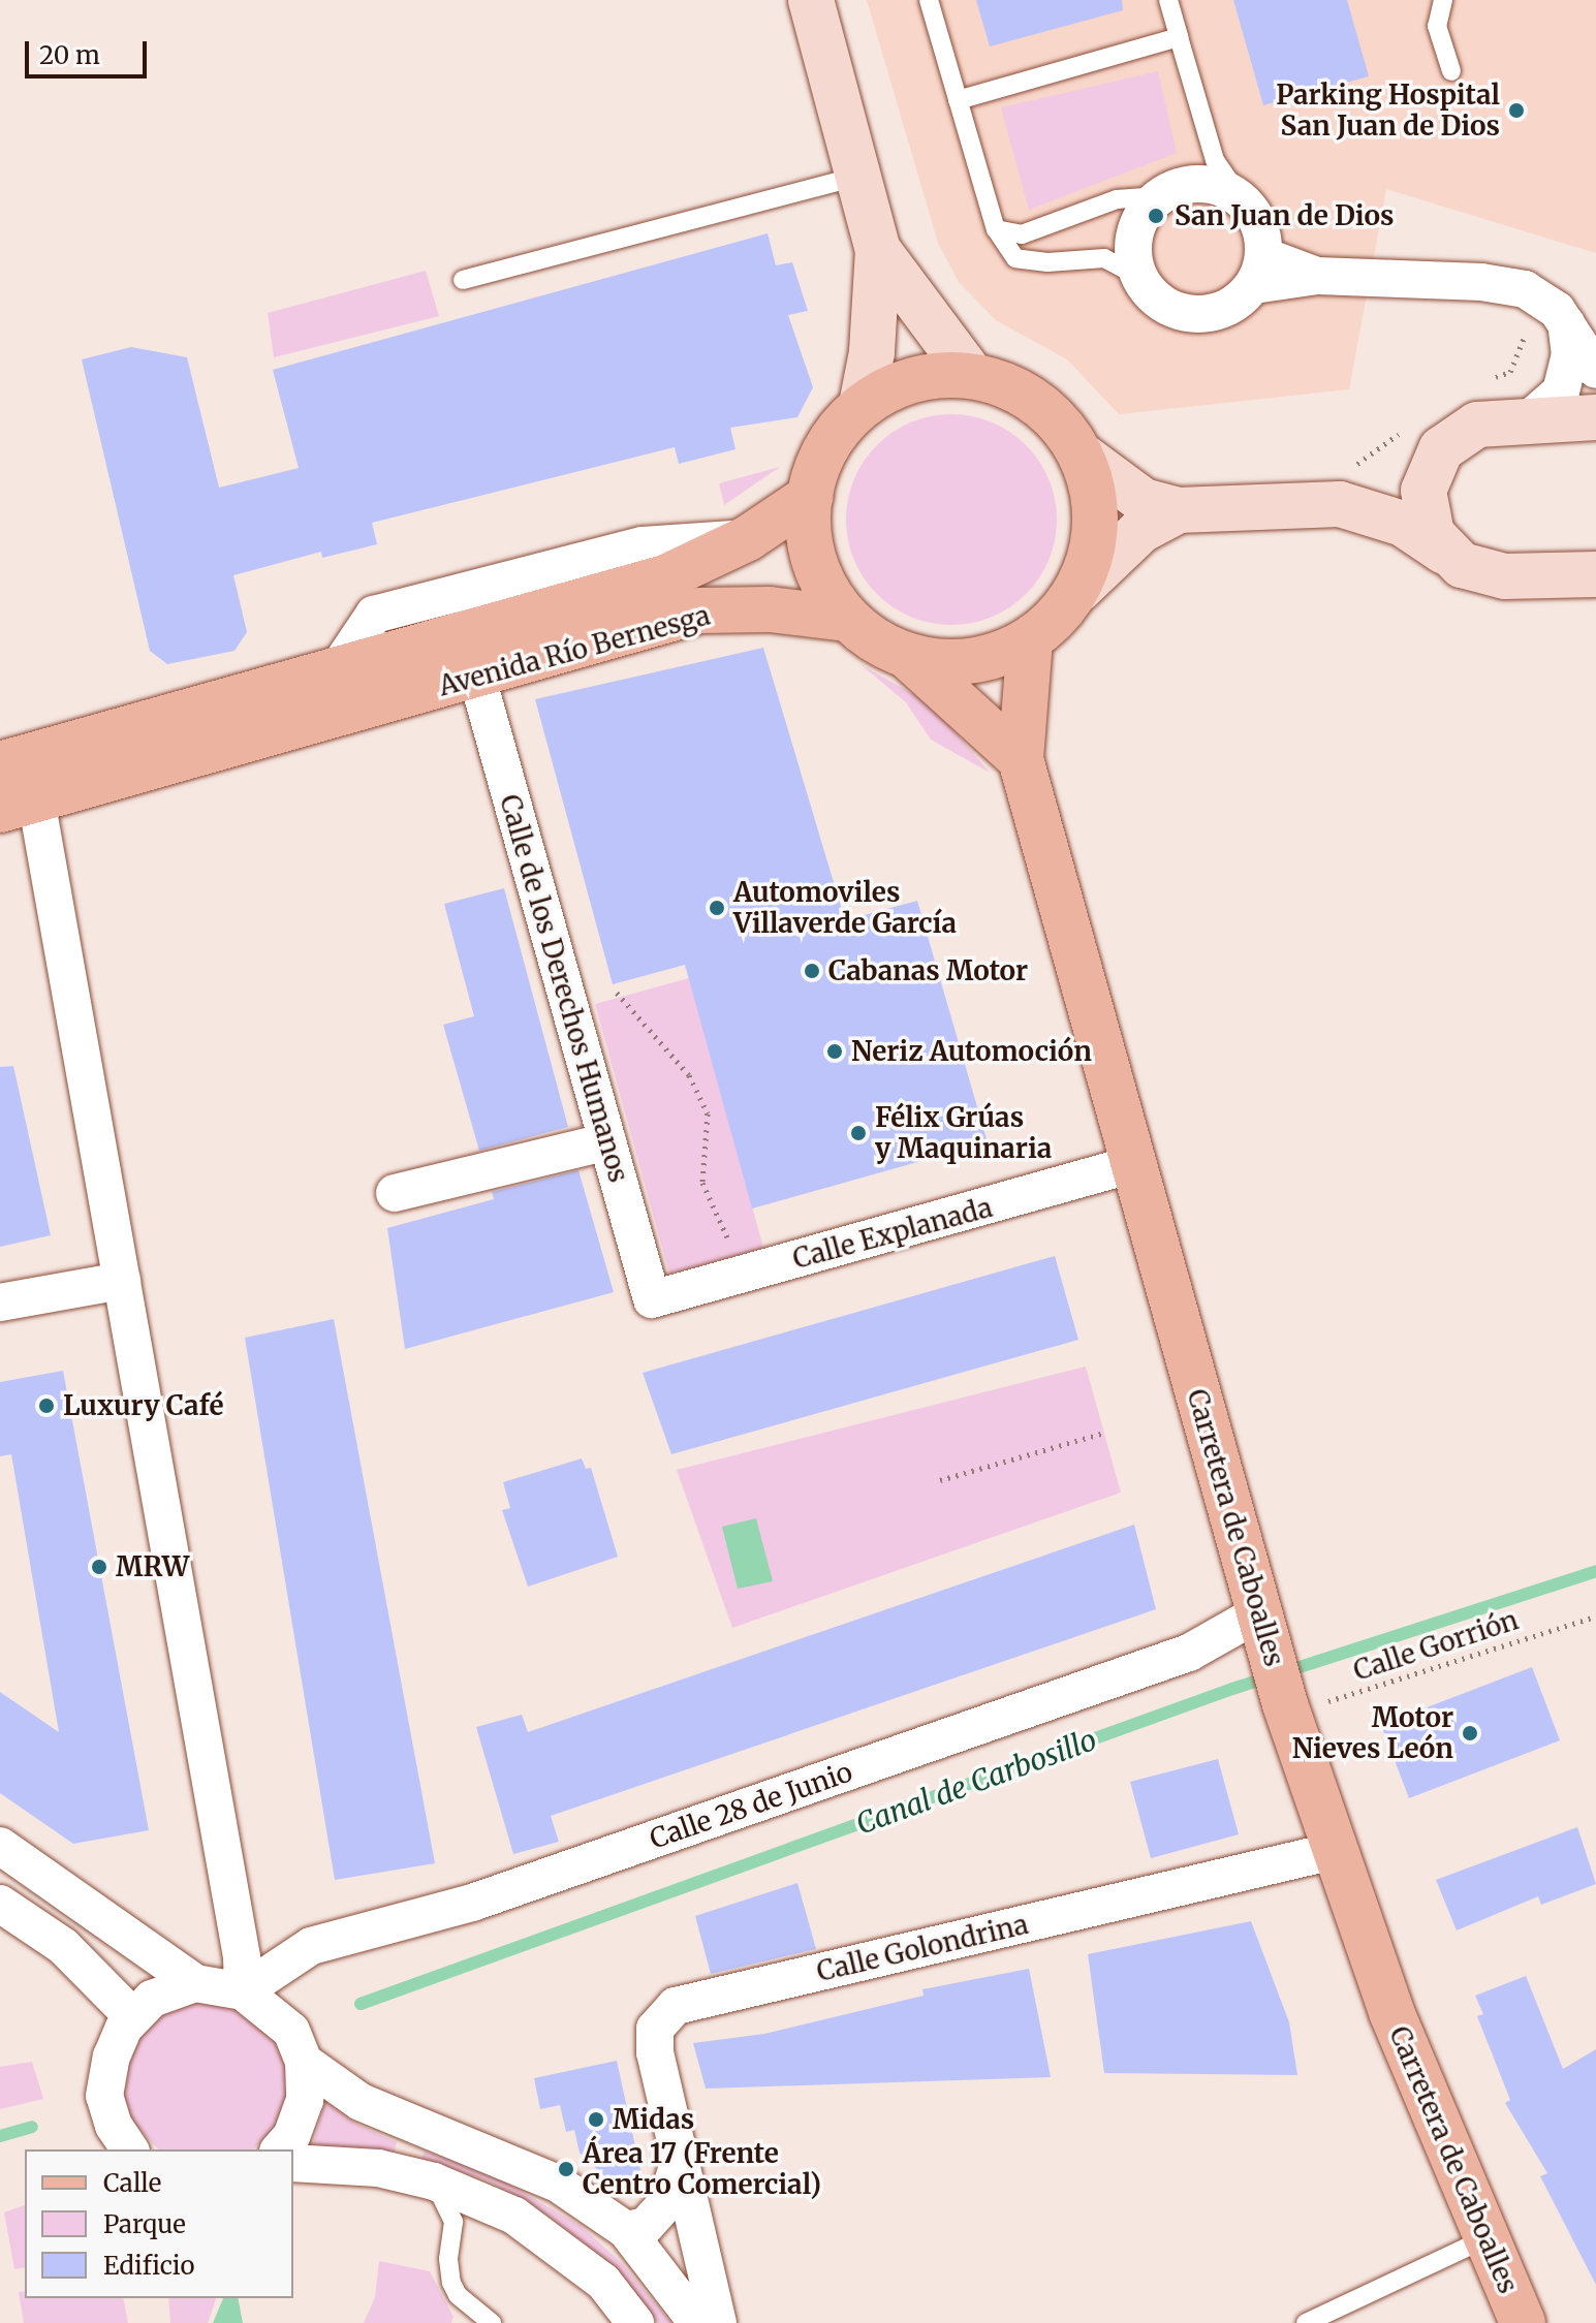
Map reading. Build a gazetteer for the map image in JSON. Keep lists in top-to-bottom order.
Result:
{
  "streets": {
    "main road": ["Avenida Río Bernesga", "Carretera de Caboalles"],
    "street": [
      "Calle de los Derechos Humanos",
      "Calle Explanada",
      "Calle 28 de Junio",
      "Calle Golondrina"
    ],
    "path": ["Calle Gorrión"]
  },
  "crossings": [
    ["Avenida Río Bernesga", "Calle de los Derechos Humanos"],
    ["Avenida Río Bernesga", "Carretera de Caboalles"],
    ["Calle de los Derechos Humanos", "Calle Explanada"],
    ["Calle Explanada", "Carretera de Caboalles"],
    ["Carretera de Caboalles", "Calle Gorrión"],
    ["Carretera de Caboalles", "Calle 28 de Junio"],
    ["Carretera de Caboalles", "Calle Golondrina"]
  ],
  "water": ["Canal de Carbosillo"],
  "places": [
    "Parking Hospital San Juan de Dios",
    "San Juan de Dios",
    "Automoviles Villaverde García",
    "Cabanas Motor",
    "Neriz Automoción",
    "Félix Grúas y Maquinaria",
    "Luxury Café",
    "MRW",
    "Motor Nieves León",
    "Midas",
    "Área 17 (Frente Centro Comercial)"
  ],
  "legend": ["Calle", "Parque", "Edificio"],
  "scale_bar": "20 m"
}
